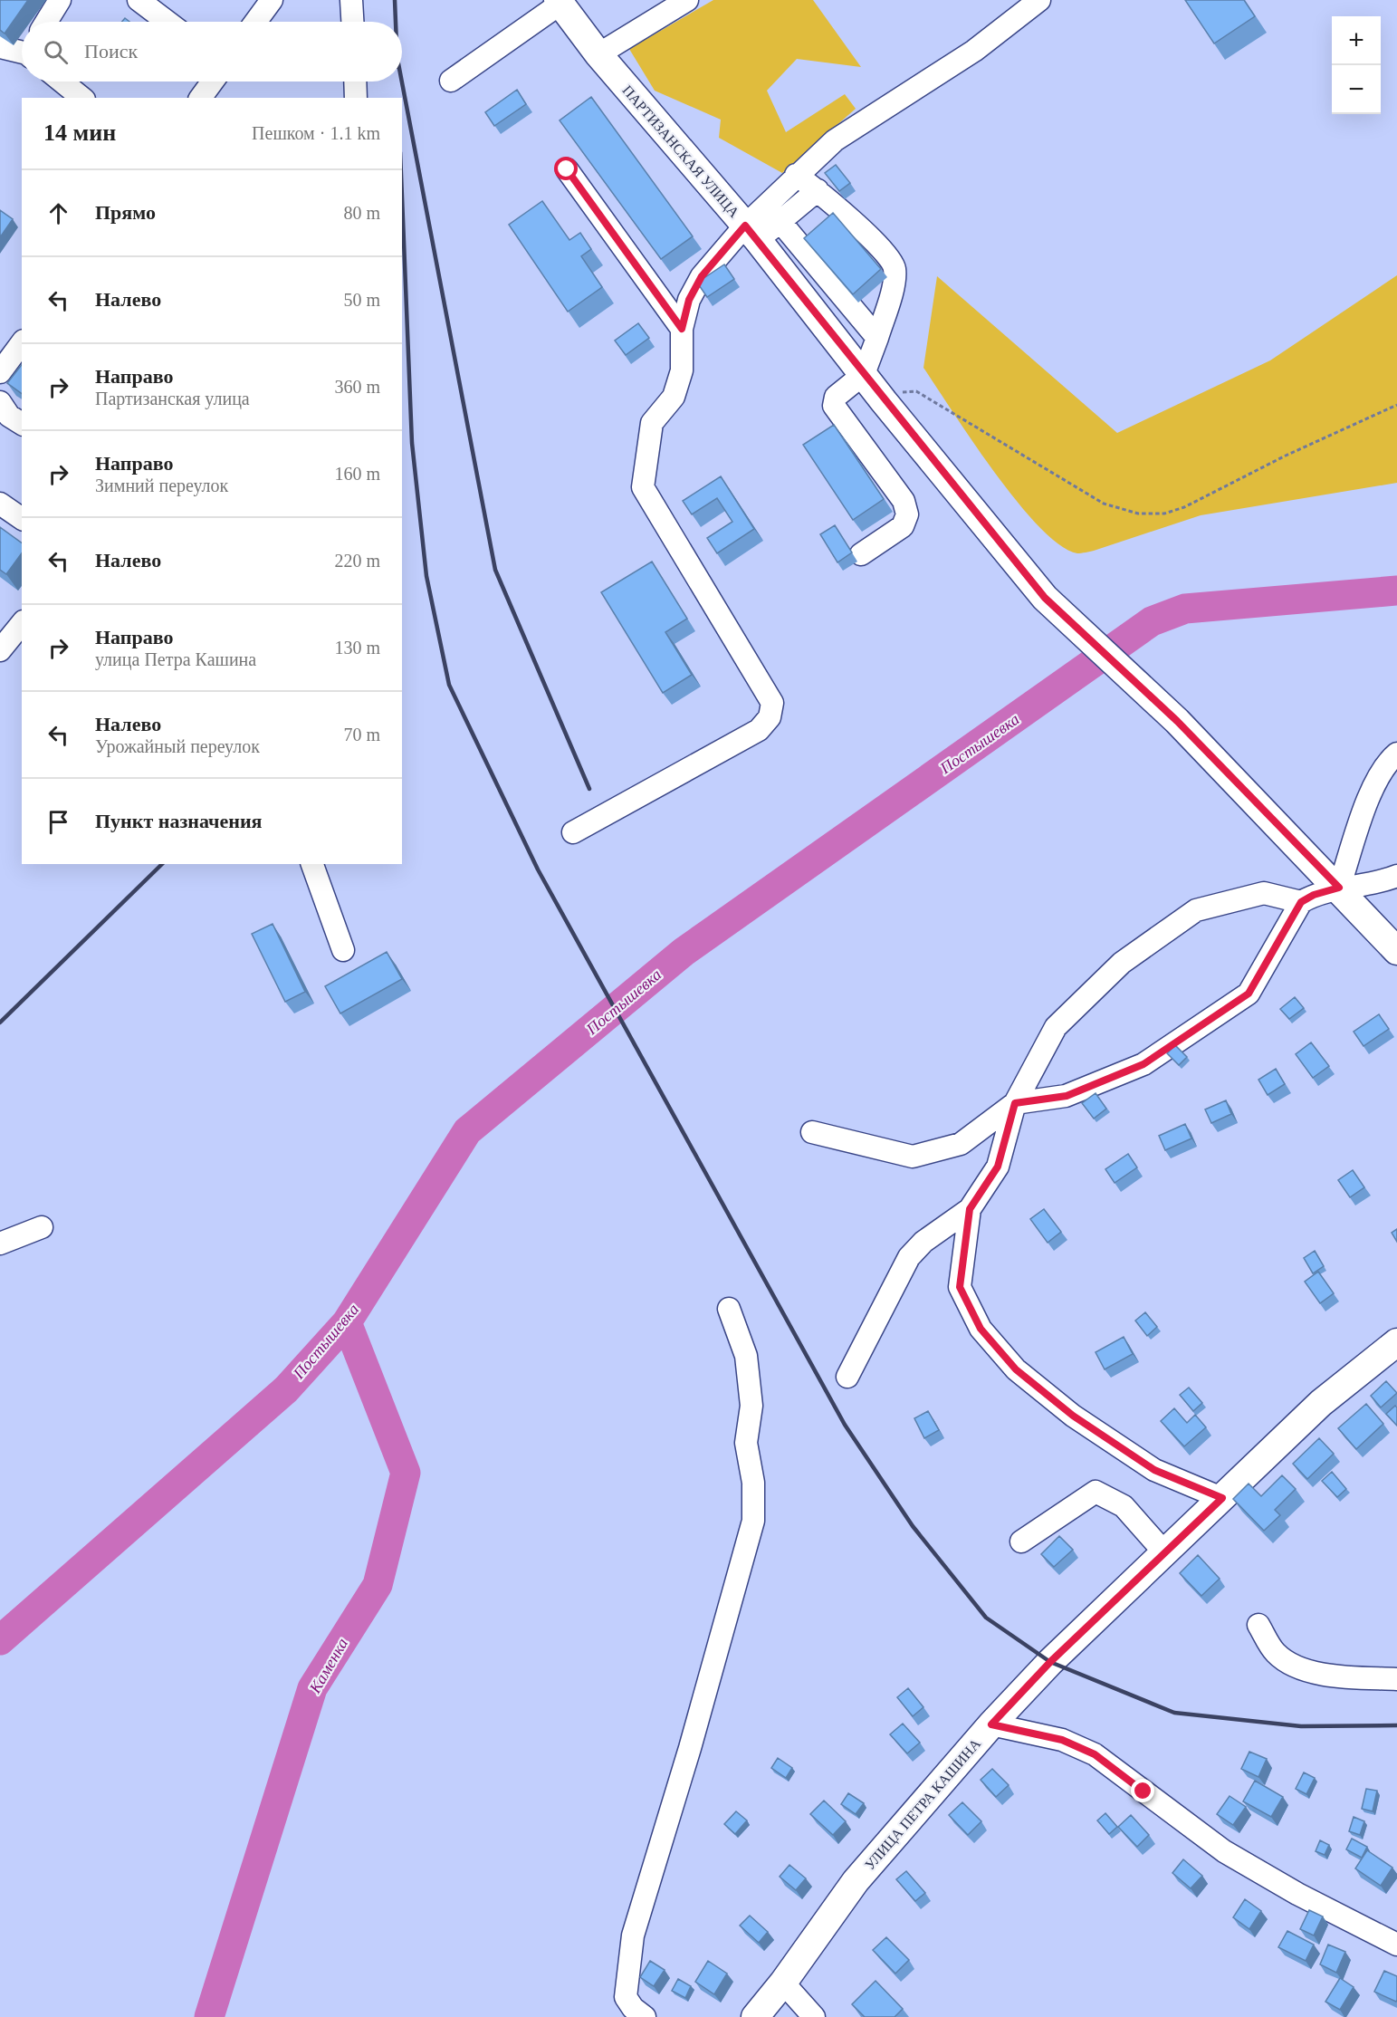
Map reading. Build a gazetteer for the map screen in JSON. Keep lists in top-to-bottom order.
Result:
{
  "streets": {
    "main road": ["ПАРТИЗАНСКАЯ УЛИЦА", "УЛИЦА ПЕТРА КАШИНА"]
  },
  "water": ["Постышевка", "Каменка"],
  "page": {
    "map_buttons": ["+", "−"],
    "search": "Поиск",
    "heading": ["14 мин", "Пешком · 1.1 km"],
    "list": [
      ["Прямо", "80 m"],
      ["Налево", "50 m"],
      ["Направо", "Партизанская улица", "360 m"],
      ["Направо", "Зимний переулок", "160 m"],
      ["Налево", "220 m"],
      ["Направо", "улица Петра Кашина", "130 m"],
      ["Налево", "Урожайный переулок", "70 m"],
      "Пункт назначения"
    ]
  }
}
